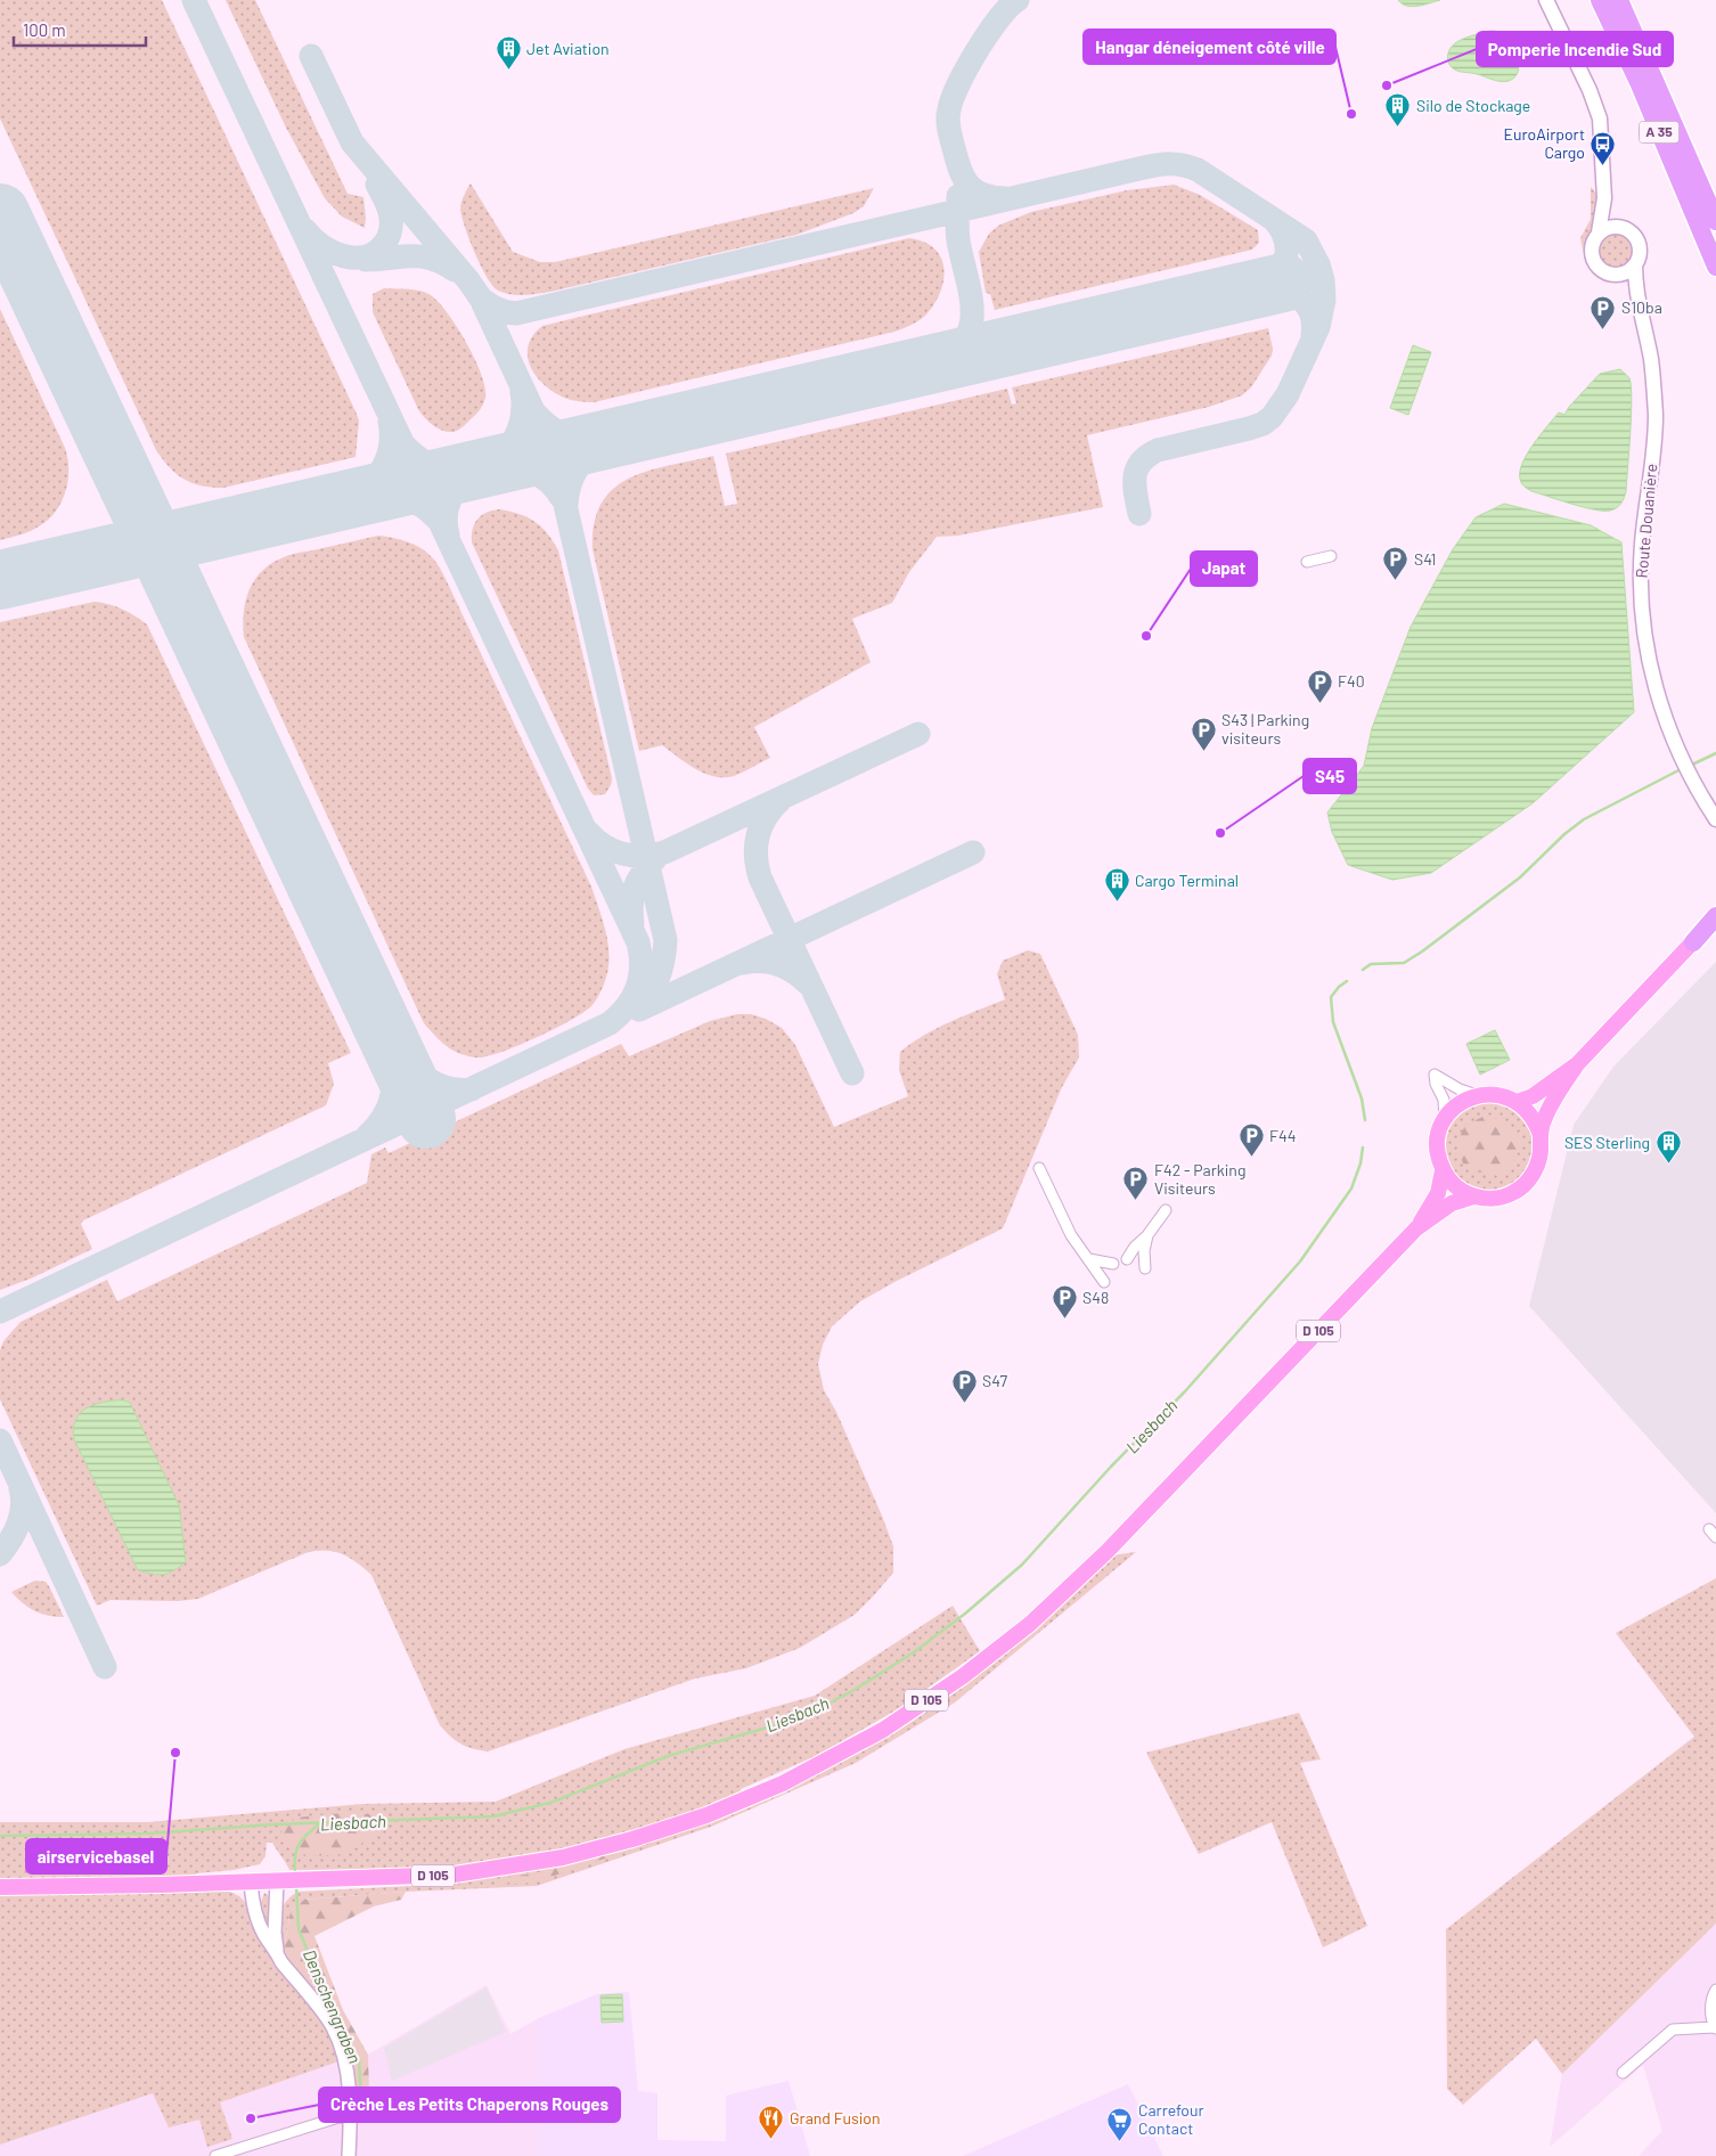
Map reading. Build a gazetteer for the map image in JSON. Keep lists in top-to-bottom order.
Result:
{
  "streets": {
    "highway": ["A 35"],
    "main road": ["Route Douanière", "D 105"]
  },
  "water": ["Liesbach", "Denschengraben"],
  "places": {
    "building": [
      "Jet Aviation",
      "Silo de Stockage",
      "Cargo Terminal",
      "SES Sterling"
    ],
    "other": [
      "Pomperie Incendie Sud",
      "Hangar déneigement côté ville",
      "Japat",
      "S45",
      "airservicebasel",
      "Crèche Les Petits Chaperons Rouges"
    ],
    "bus stop": ["EuroAirport Cargo"],
    "parking": [
      "S10ba",
      "S41",
      "F40",
      "S43 | Parking visiteurs",
      "F44",
      "F42 - Parking Visiteurs",
      "S48",
      "S47"
    ],
    "restaurant": ["Grand Fusion"],
    "supermarket": ["Carrefour Contact"]
  },
  "scale_bar": "100 m"
}
